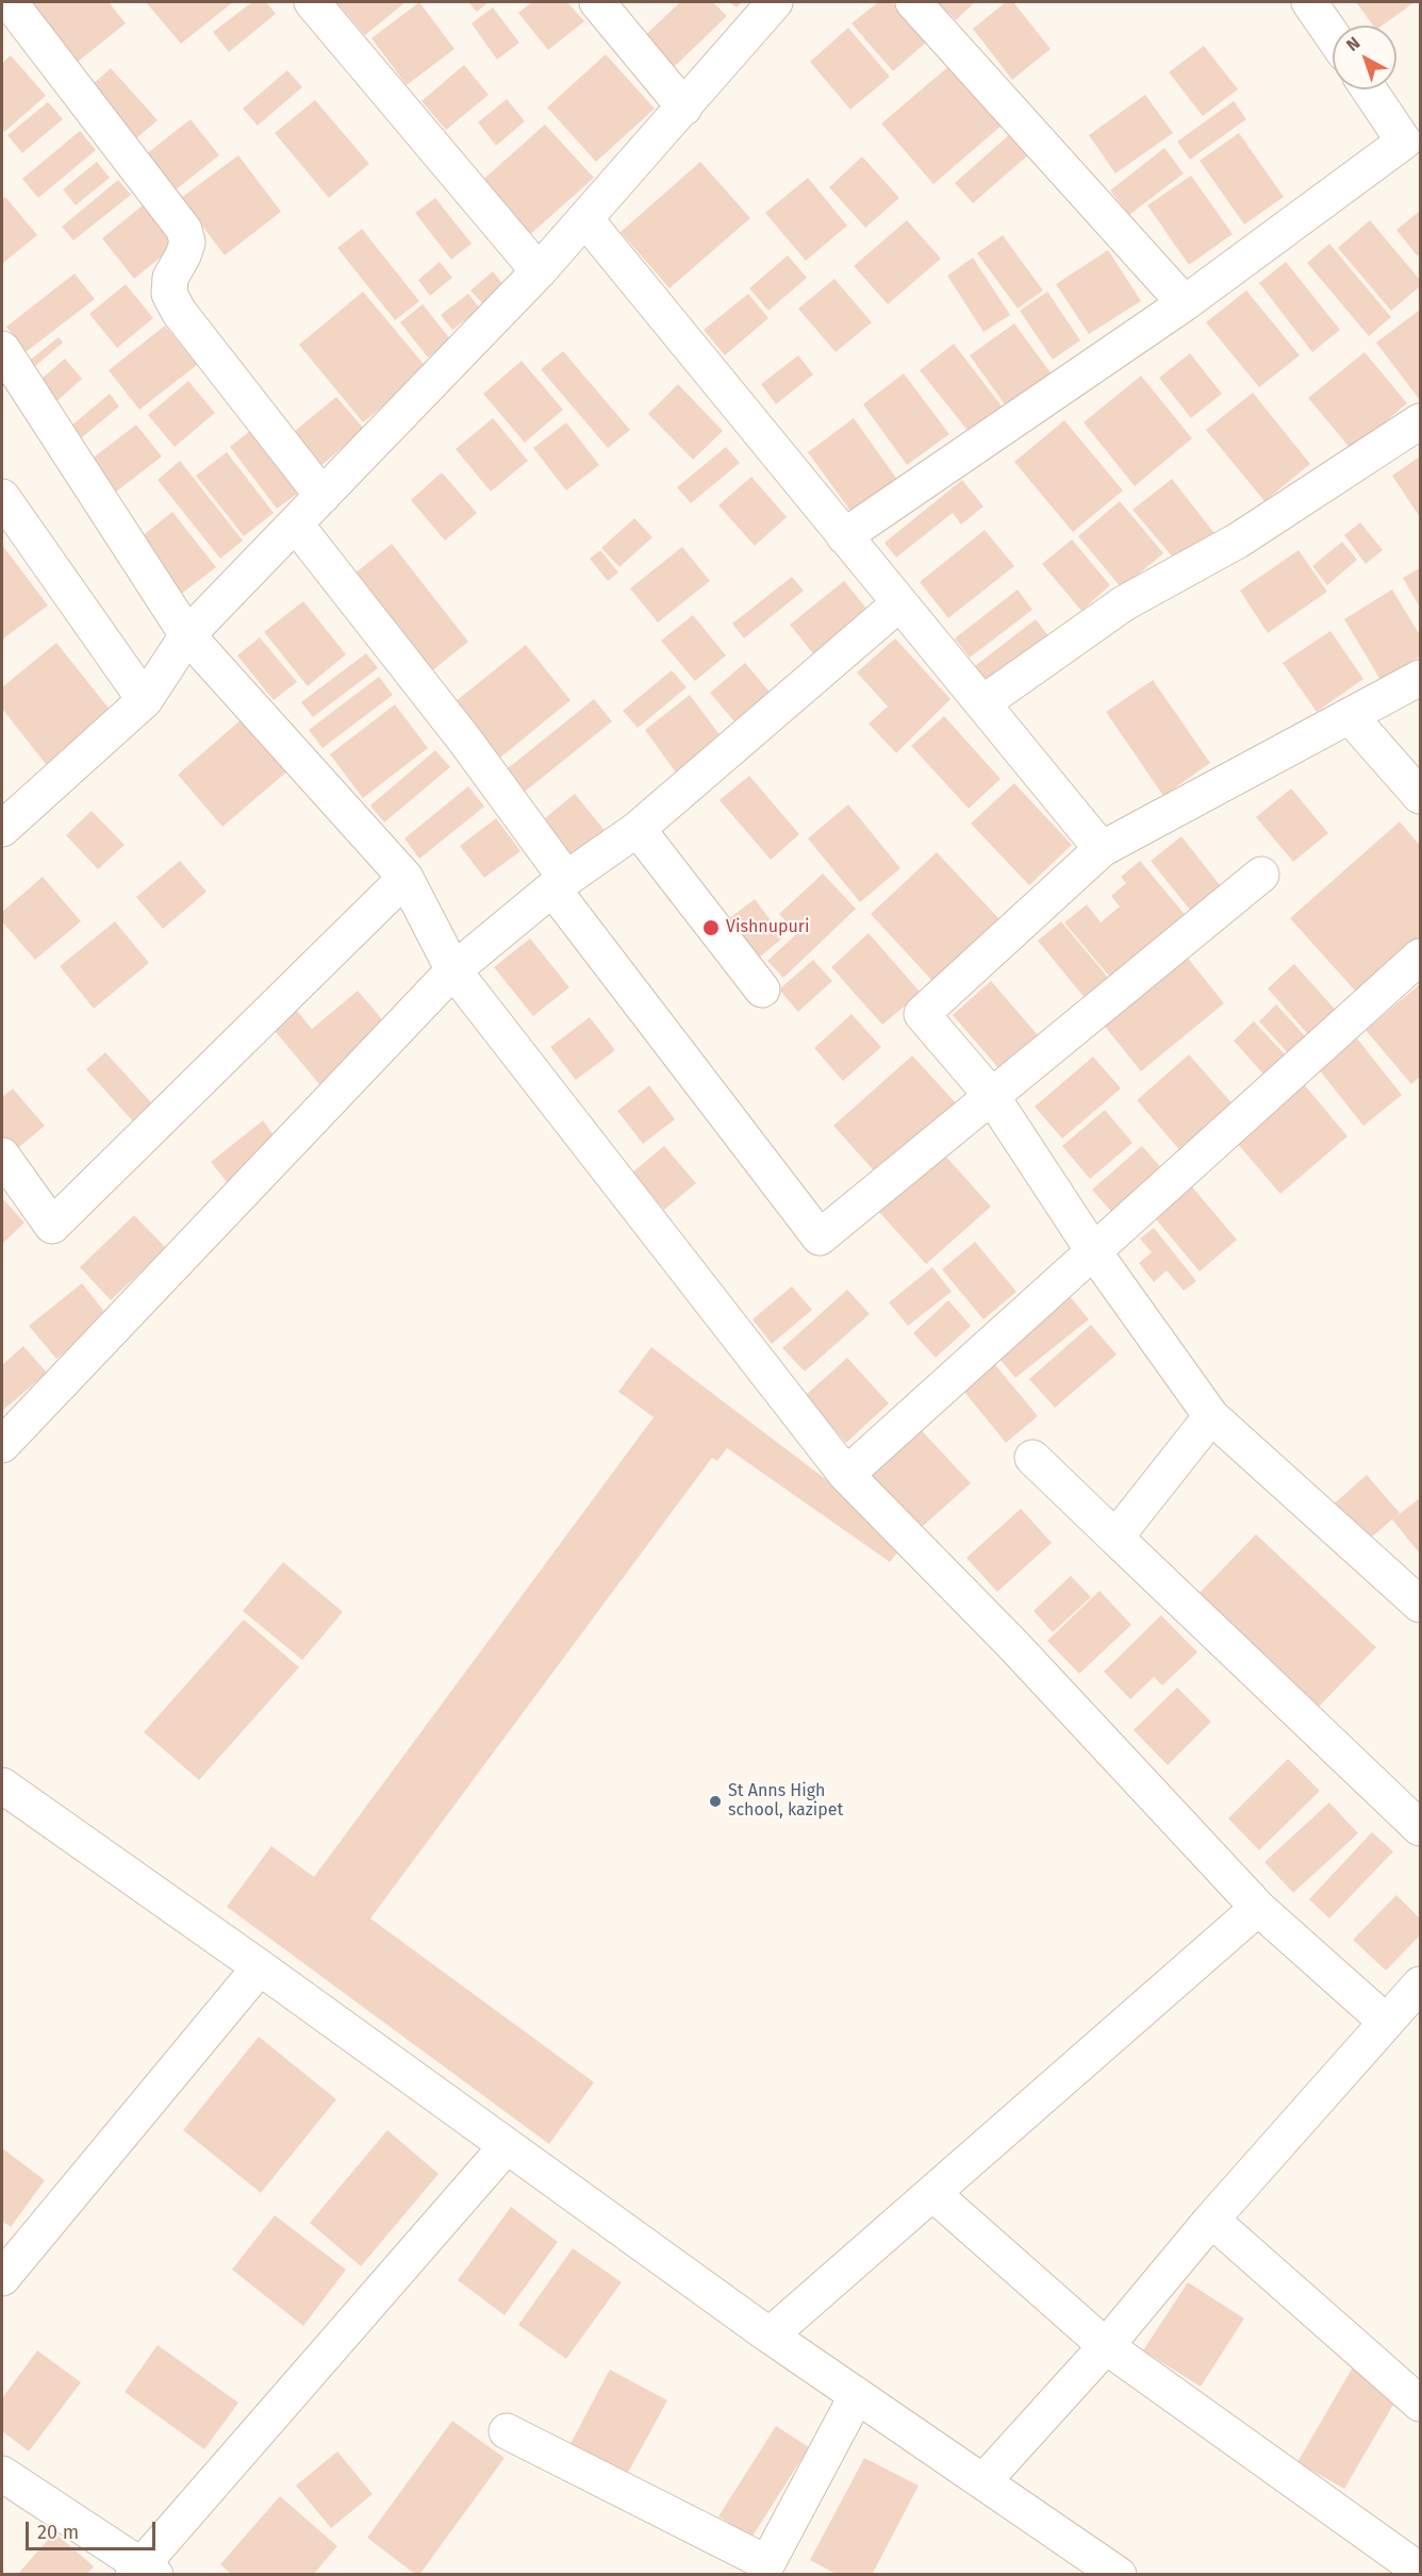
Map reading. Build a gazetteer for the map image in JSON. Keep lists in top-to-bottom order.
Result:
{
  "places": ["Vishnupuri", "St Anns High school, kazipet"],
  "scale_bar": "20 m",
  "north": "top left"
}
